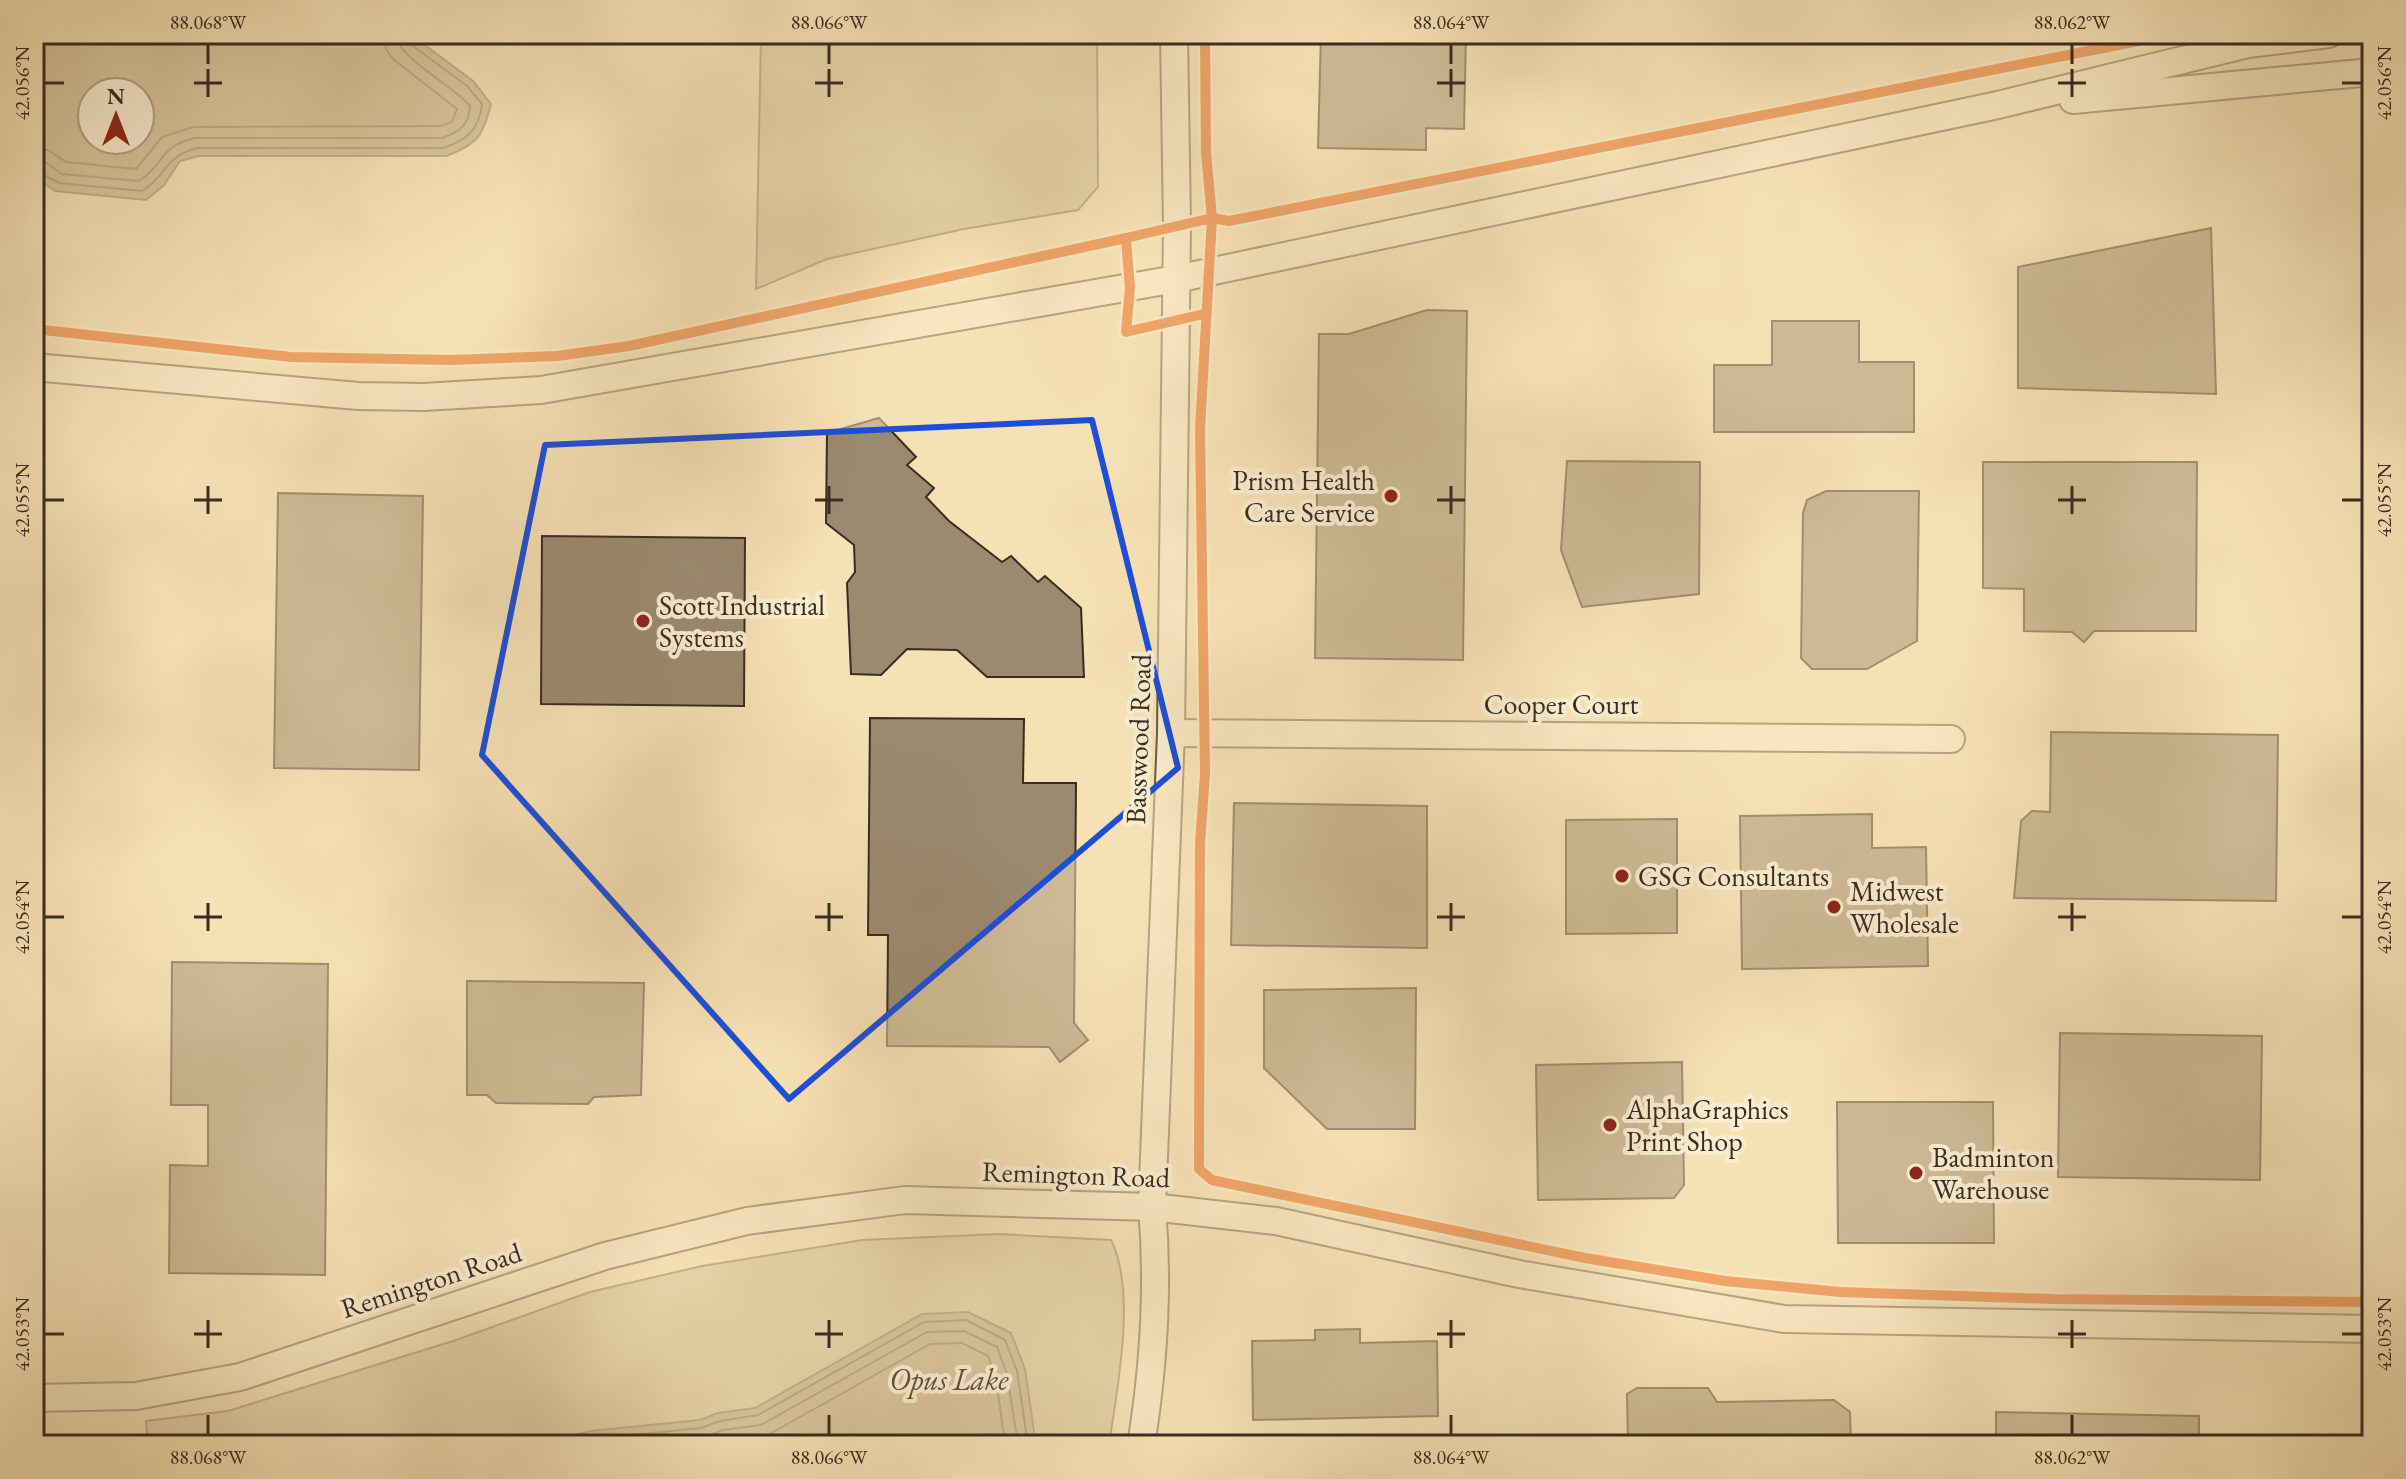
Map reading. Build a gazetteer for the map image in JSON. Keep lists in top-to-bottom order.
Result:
{
  "streets": {
    "street": ["Cooper Court", "Basswood Road", "Remington Road"]
  },
  "crossings": [
    ["Cooper Court", "Basswood Road"],
    ["Basswood Road", "Remington Road"]
  ],
  "water": ["Opus Lake"],
  "places": [
    "Prism Health Care Service",
    "Scott Industrial Systems",
    "GSG Consultants",
    "Midwest Wholesale",
    "AlphaGraphics Print Shop",
    "Badminton Warehouse"
  ],
  "north": "top",
  "coordinates": [
    "88.068°W",
    "88.066°W",
    "88.064°W",
    "88.062°W",
    "42.056°N",
    "42.055°N",
    "42.054°N",
    "42.053°N"
  ]
}
